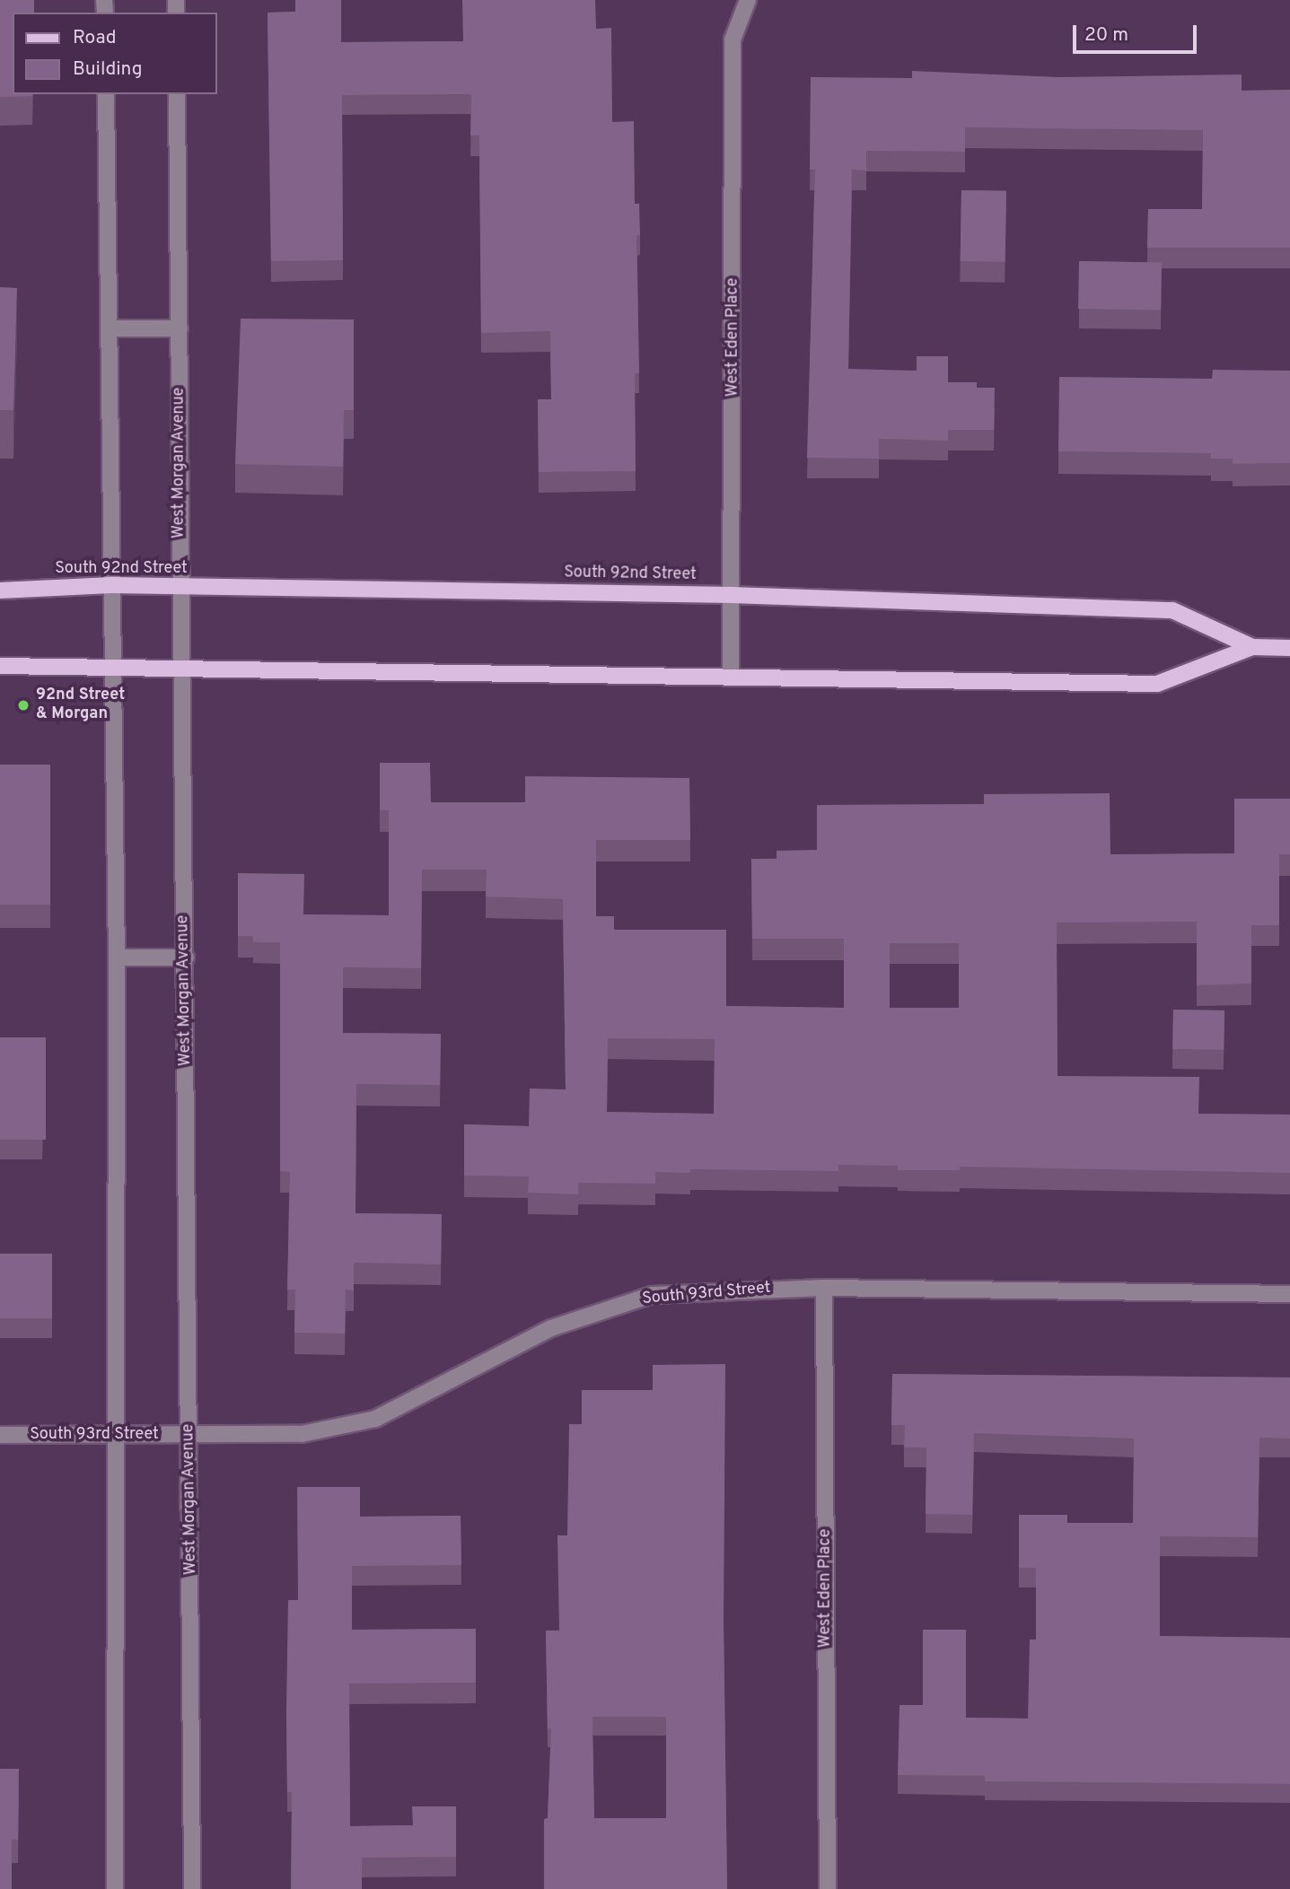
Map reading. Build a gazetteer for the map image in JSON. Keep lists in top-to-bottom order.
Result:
{
  "streets": {
    "main road": ["South 92nd Street"],
    "street": ["West Eden Place", "West Morgan Avenue", "South 93rd Street"]
  },
  "crossings": [
    ["West Eden Place", "South 92nd Street"],
    ["West Eden Place", "South 93rd Street"],
    ["West Morgan Avenue", "South 92nd Street"],
    ["West Morgan Avenue", "South 93rd Street"]
  ],
  "places": ["92nd Street & Morgan"],
  "legend": ["Road", "Building"],
  "scale_bar": "20 m"
}
